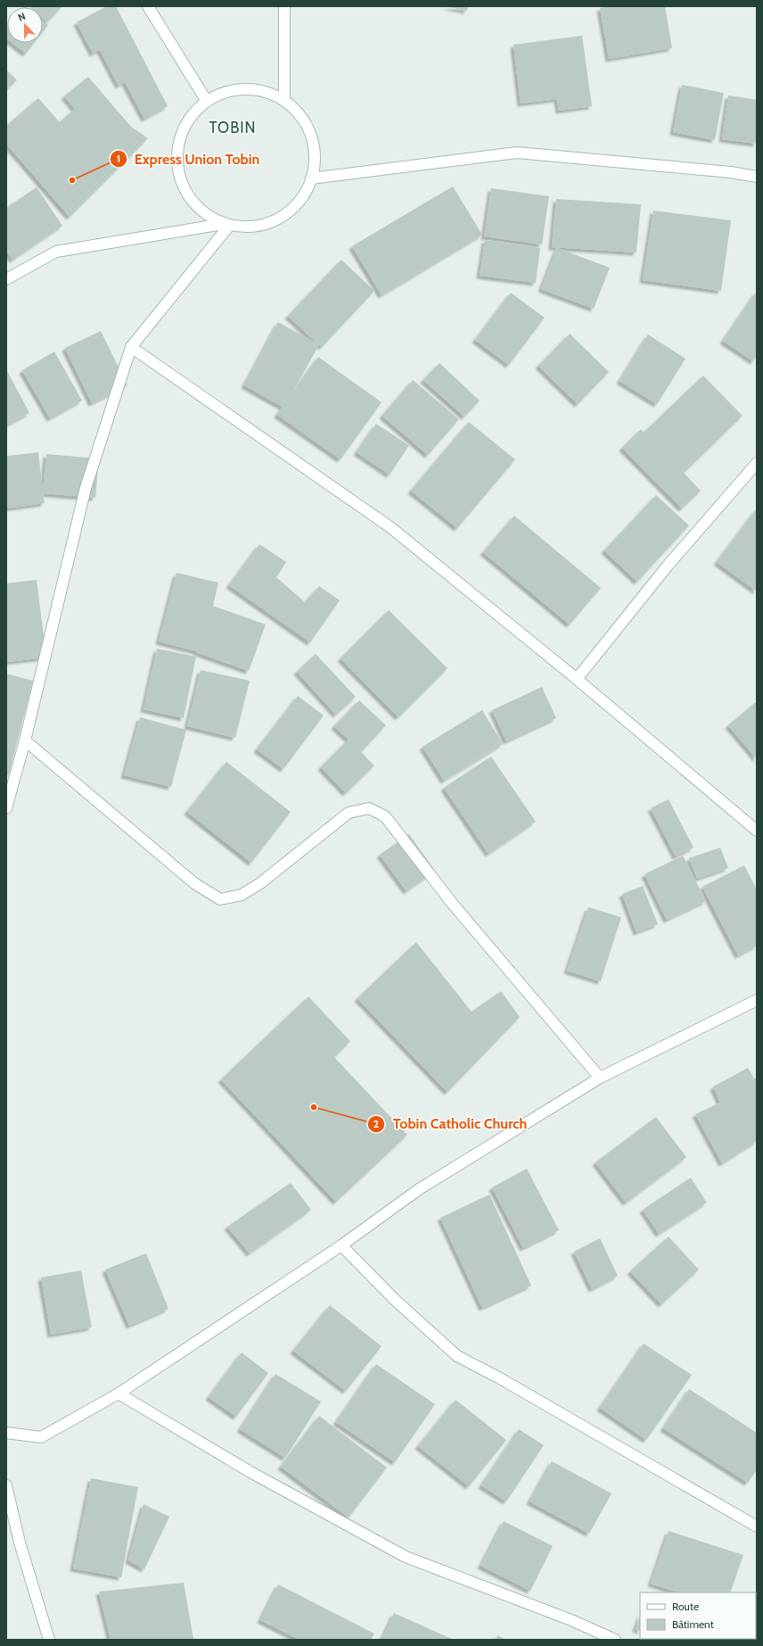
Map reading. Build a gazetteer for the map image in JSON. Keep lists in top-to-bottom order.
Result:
{
  "districts": ["TOBIN"],
  "places": ["Express Union Tobin", "Tobin Catholic Church"],
  "legend": ["Route", "Bâtiment"],
  "north": "top"
}
